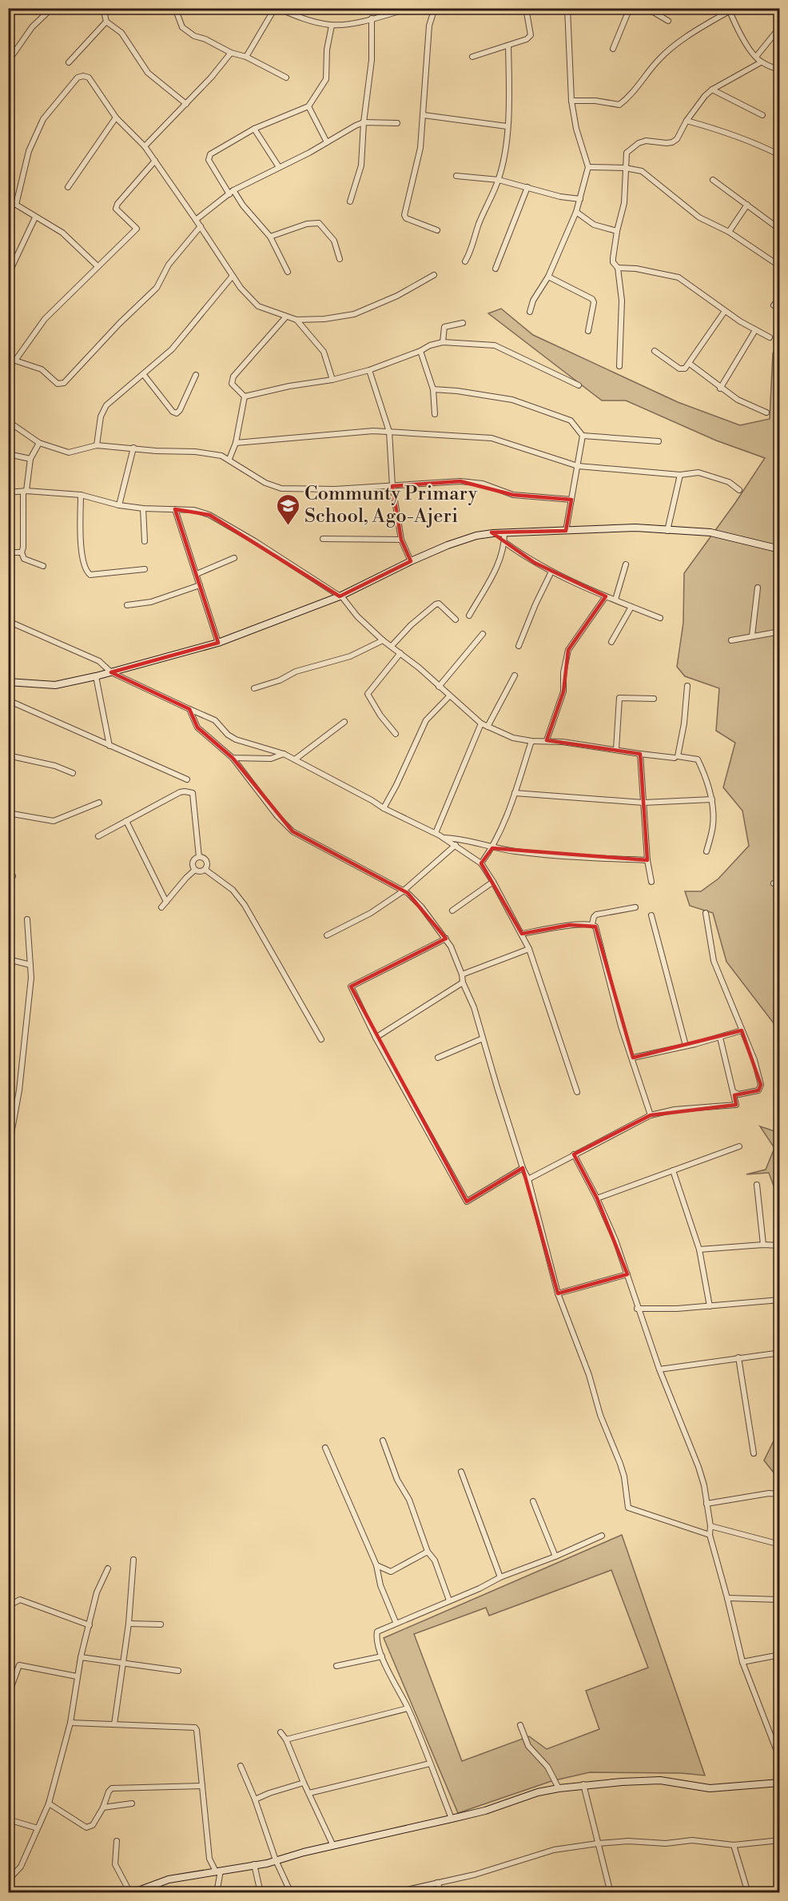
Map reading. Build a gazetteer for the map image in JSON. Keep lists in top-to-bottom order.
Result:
{
  "places": {
    "school or university": ["Communty Primary School, Ago-Ajeri"]
  }
}
